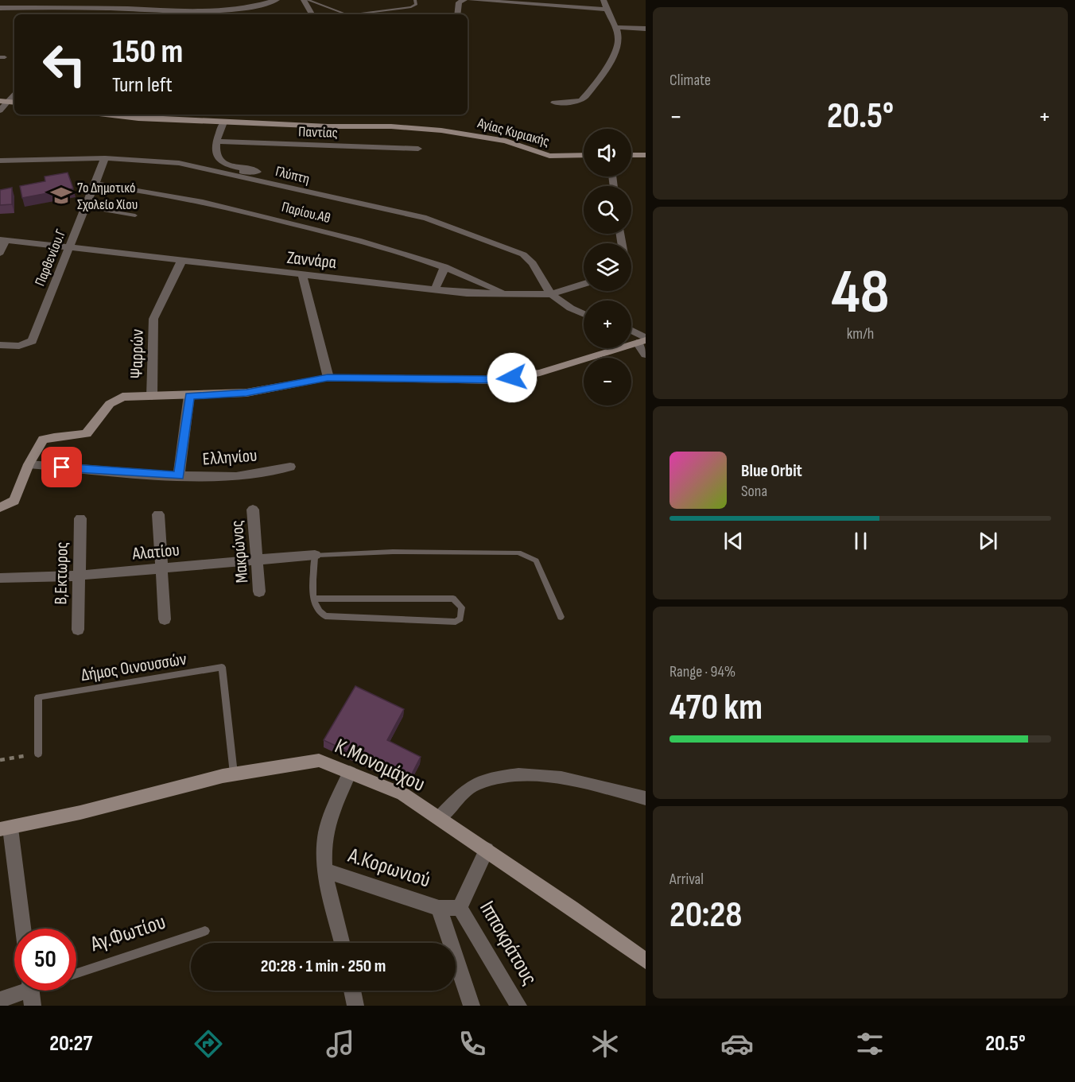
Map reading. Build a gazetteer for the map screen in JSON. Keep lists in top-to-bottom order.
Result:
{
  "streets": {
    "main road": ["Αγίας Κυριακής", "Κ.Μονομάχου"],
    "street": [
      "Παντίας",
      "Γλύπτη",
      "Παρίου.Αθ",
      "Παρθενίου.Γ",
      "Ζαννάρα",
      "Ψαρρών",
      "Ελληνίου",
      "Αλατίου",
      "Μακρώνος",
      "Β,Εκτωρος",
      "Α.Κορωνιού",
      "Ιπποκράτους"
    ],
    "lane": ["Δήμος Οινουσσών", "Αγ.Φωτίου"]
  },
  "crossings": [
    ["Γλύπτη", "Παρθενίου.Γ"],
    ["Γλύπτη", "Ζαννάρα"],
    ["Παρίου.Αθ", "Παρθενίου.Γ"],
    ["Παρίου.Αθ", "Ζαννάρα"],
    ["Παρθενίου.Γ", "Ζαννάρα"],
    ["Ζαννάρα", "Ψαρρών"],
    ["Αλατίου", "Μακρώνος"],
    ["Αλατίου", "Β,Εκτωρος"],
    ["Δήμος Οινουσσών", "Κ.Μονομάχου"],
    ["Κ.Μονομάχου", "Ιπποκράτους"],
    ["Α.Κορωνιού", "Ιπποκράτους"]
  ],
  "places": {
    "school or university": ["7ο Δημοτικό Σχολείο Χίου"]
  },
  "page": {
    "tile": [
      "Climate",
      ["48", "km/h"],
      ["Range · 94%", "470 km"],
      ["Arrival", "20:28"]
    ],
    "turn": ["150 m", "Turn left"],
    "heat": ["−", "20.5°", "+"],
    "map_buttons": ["+", "−"],
    "song": ["Blue Orbit", "Sona"],
    "limit": "50",
    "trip": "20:28 · 1 min · 250 m",
    "tabs": ["20:27", "20.5°"]
  }
}
